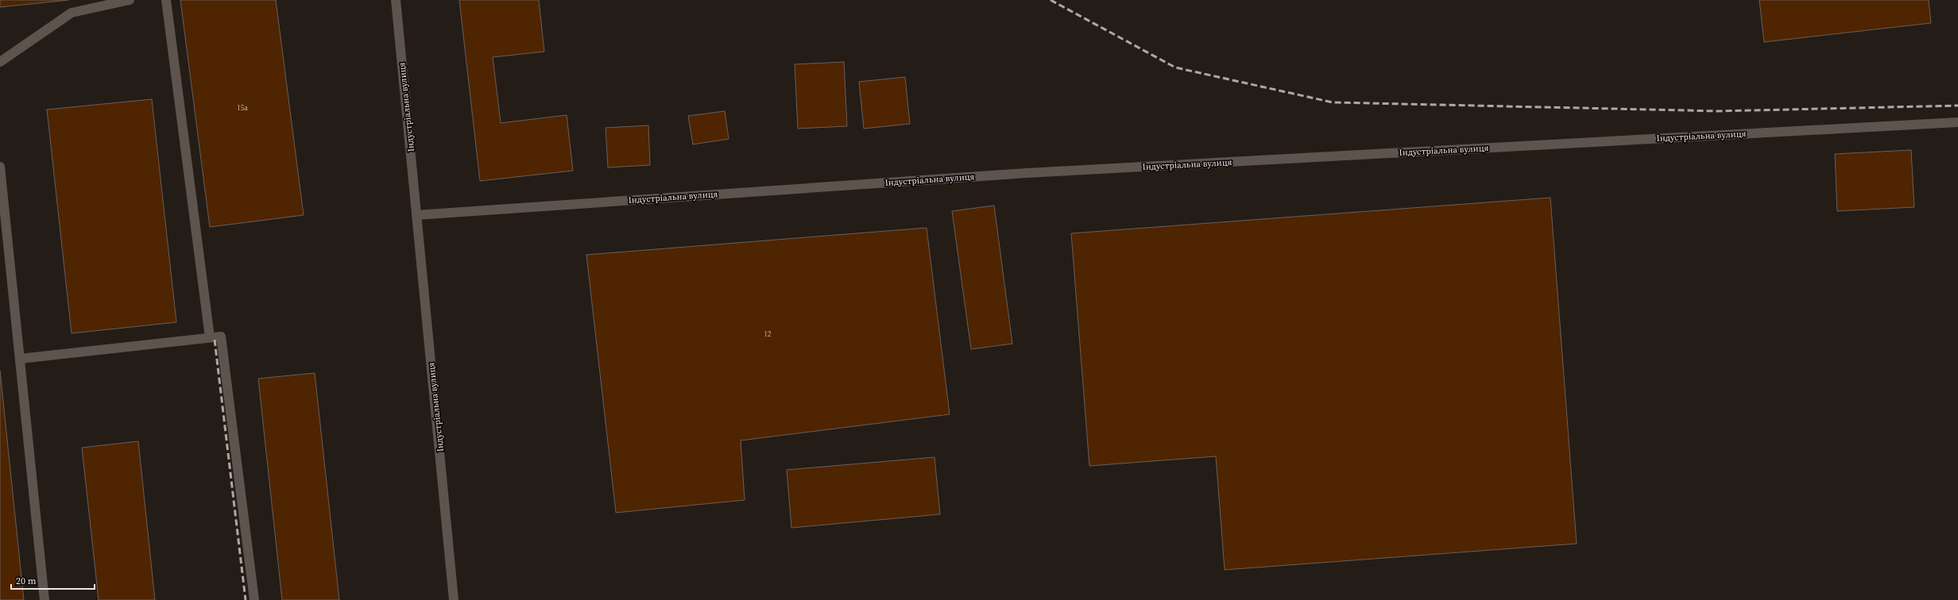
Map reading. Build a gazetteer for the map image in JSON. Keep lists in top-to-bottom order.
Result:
{
  "streets": {
    "street": ["Індустріальна вулиця"]
  },
  "house_numbers": ["15а", "12"],
  "scale_bar": "20 m"
}
